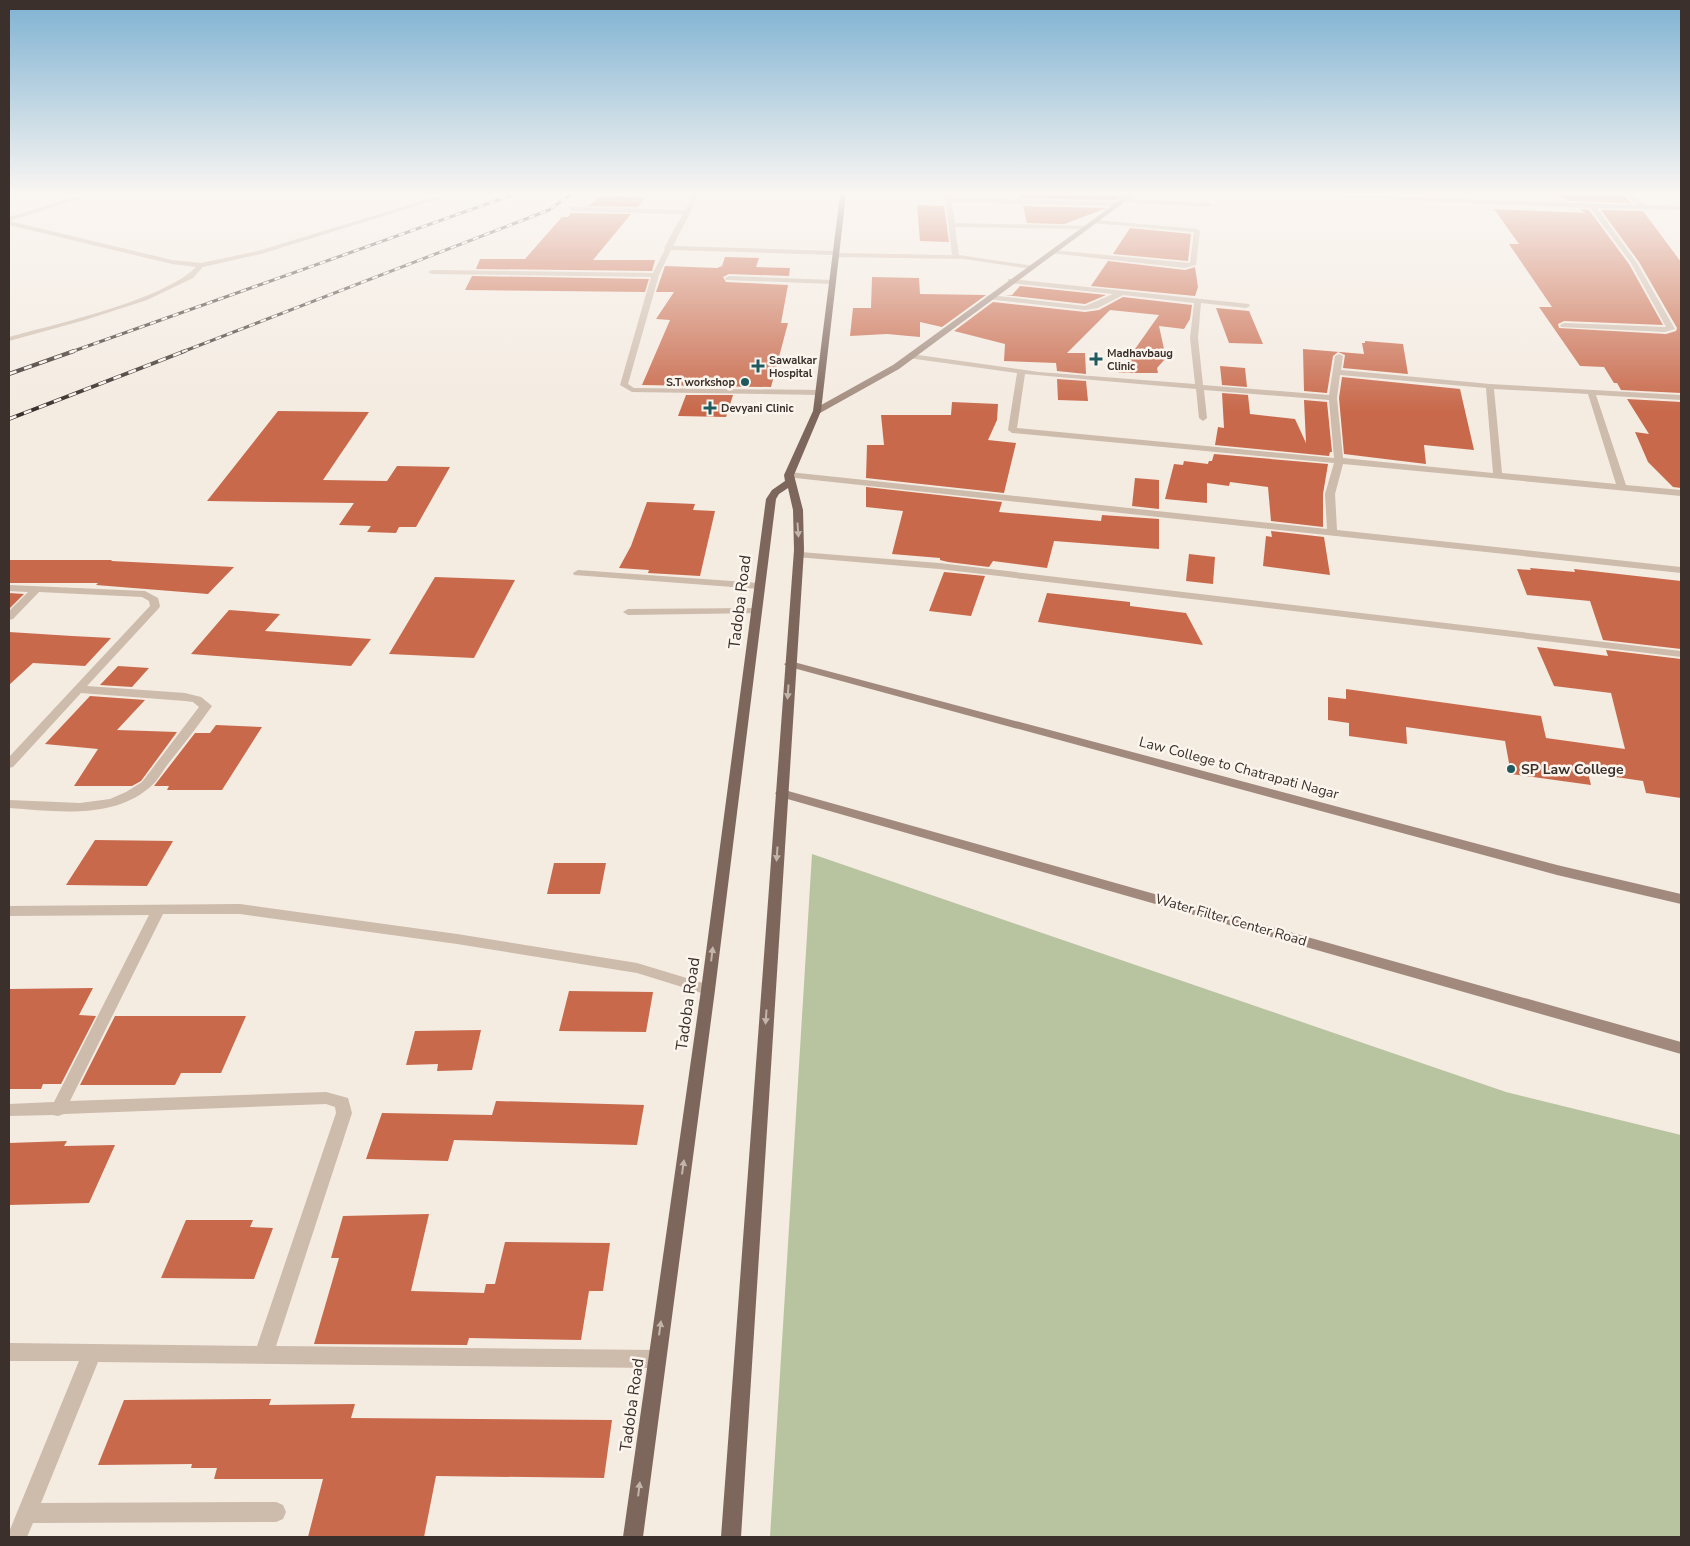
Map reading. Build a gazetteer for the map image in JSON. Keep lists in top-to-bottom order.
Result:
{
  "streets": {
    "main road": ["Tadoba Road"],
    "street": ["Law College to Chatrapati Nagar", "Water Filter Center Road"]
  },
  "places": {
    "health": ["Madhavbaug Clinic", "Sawalkar Hospital", "Devyani Clinic"],
    "other": ["S.T workshop", "SP Law College"]
  }
}
